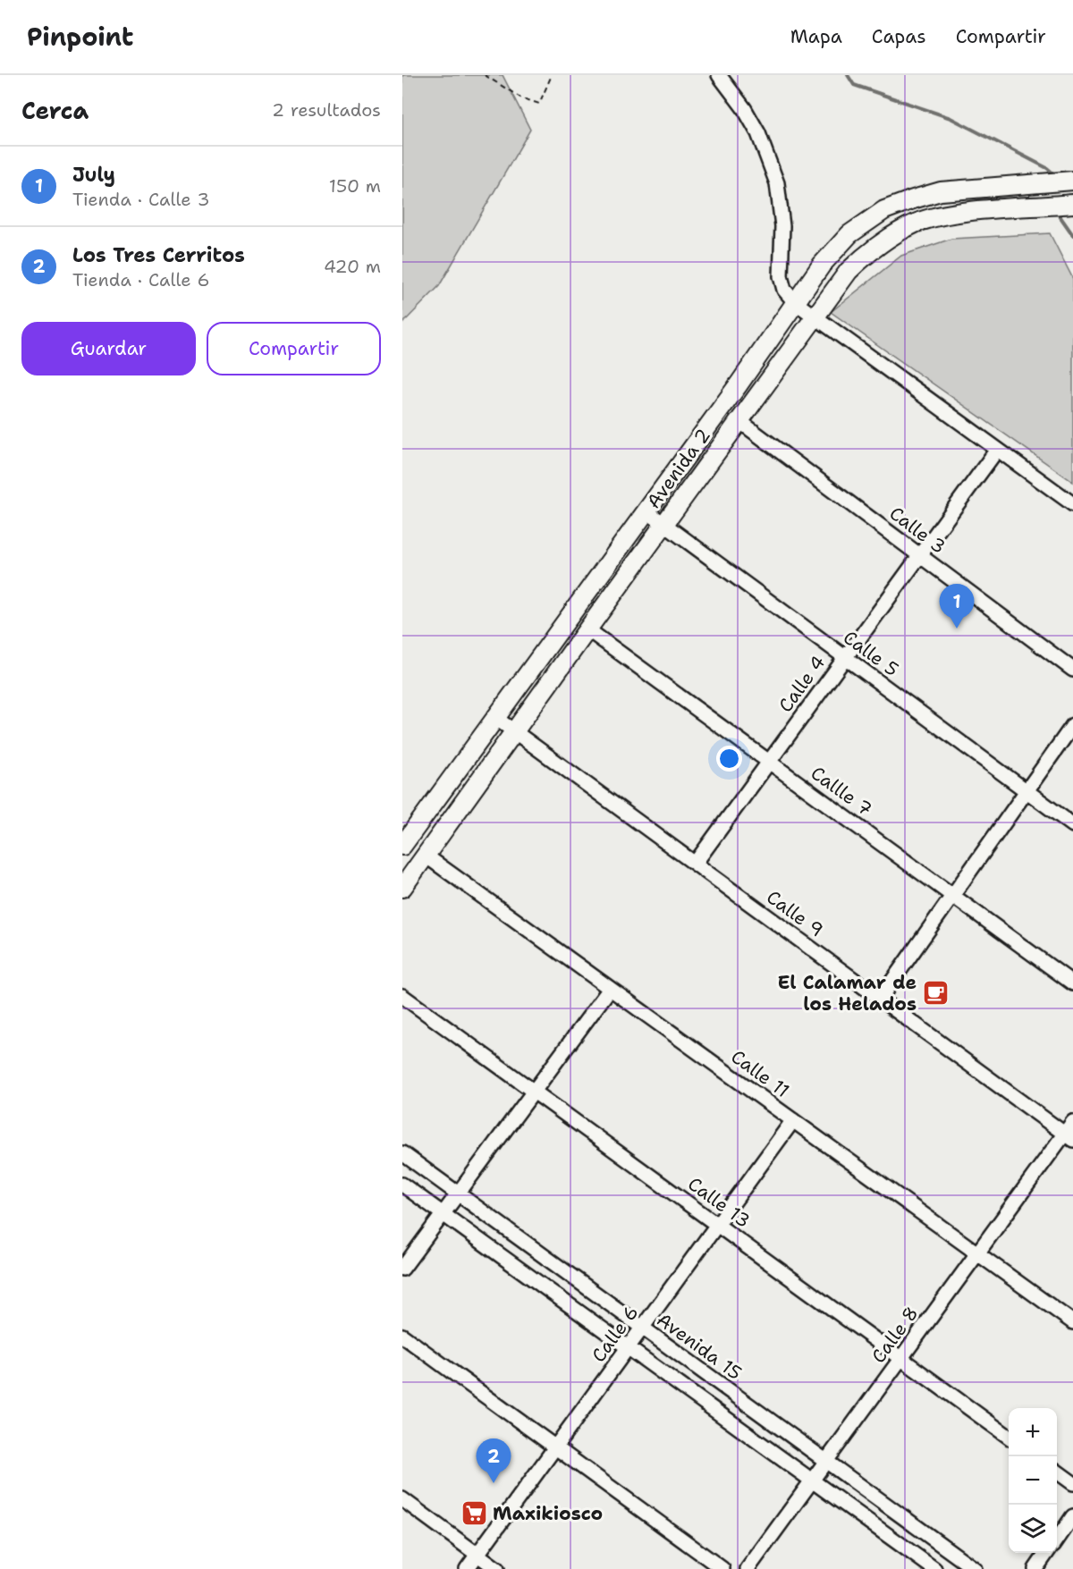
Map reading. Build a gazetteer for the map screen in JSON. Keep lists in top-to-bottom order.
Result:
{
  "streets": {
    "main road": ["Avenida 2"],
    "street": [
      "Calle 3",
      "Calle 5",
      "Calle 4",
      "Callle 7",
      "Calle 9",
      "Calle 11",
      "Calle 13",
      "Calle 6",
      "Calle 8",
      "Avenida 15"
    ]
  },
  "crossings": [
    ["Avenida 2", "Calle 3"],
    ["Avenida 2", "Calle 5"],
    ["Avenida 2", "Callle 7"],
    ["Avenida 2", "Calle 9"],
    ["Avenida 2", "Calle 11"],
    ["Calle 3", "Calle 4"],
    ["Calle 5", "Calle 4"],
    ["Calle 4", "Callle 7"],
    ["Calle 4", "Calle 9"],
    ["Calle 9", "Calle 8"],
    ["Calle 11", "Calle 6"],
    ["Calle 11", "Calle 8"],
    ["Calle 13", "Calle 6"],
    ["Calle 13", "Calle 8"],
    ["Calle 6", "Avenida 15"],
    ["Calle 8", "Avenida 15"]
  ],
  "places": {
    "cafe": ["El Calamar de los Helados"],
    "supermarket": ["Maxikiosco"]
  },
  "page": {
    "header": "Pinpoint",
    "nav": ["Mapa", "Capas", "Compartir"],
    "heading": ["Cerca", "2 resultados"],
    "list": [
      {
        "mark": "1",
        "name": "July",
        "note": "Tienda · Calle 3",
        "value": "150 m"
      },
      {
        "mark": "2",
        "name": "Los Tres Cerritos",
        "note": "Tienda · Calle 6",
        "value": "420 m"
      }
    ],
    "buttons": ["Guardar", "Compartir"],
    "pins": ["1", "2"],
    "map_buttons": ["+", "−"]
  }
}
